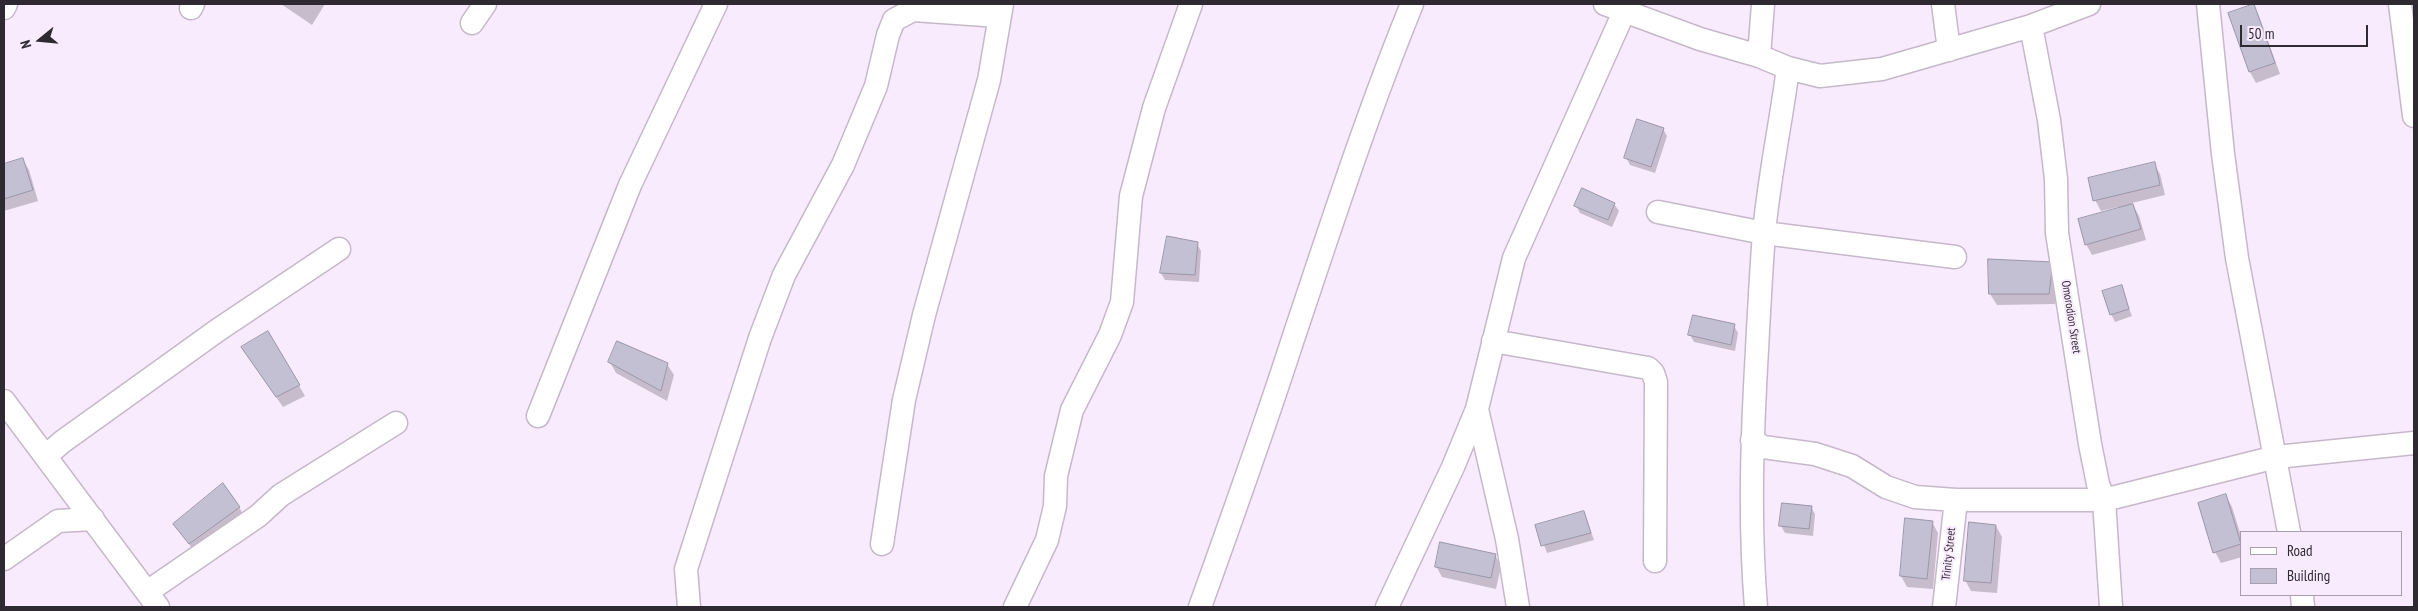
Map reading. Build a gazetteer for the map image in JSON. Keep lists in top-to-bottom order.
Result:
{
  "streets": {
    "street": ["Omorodion Street", "Trinity Street"]
  },
  "legend": ["Road", "Building"],
  "scale_bar": "50 m",
  "north": "left"
}
